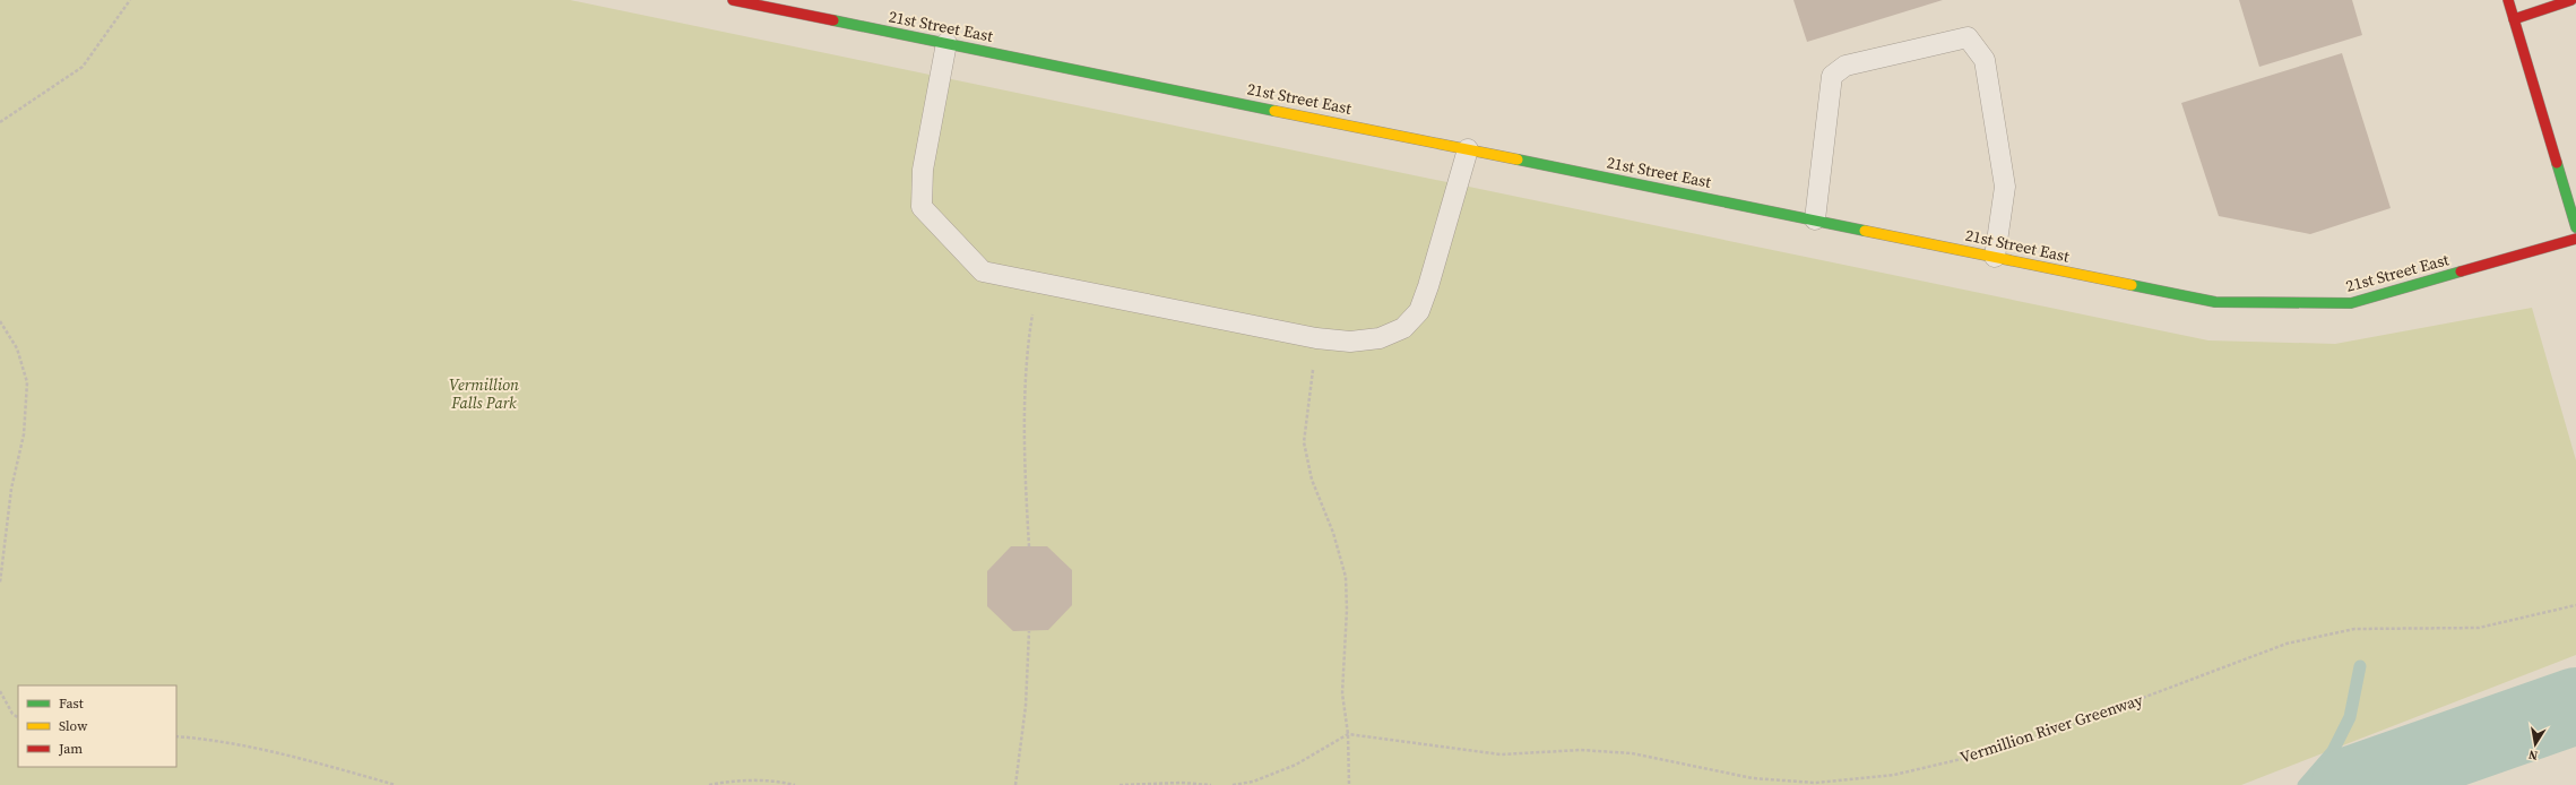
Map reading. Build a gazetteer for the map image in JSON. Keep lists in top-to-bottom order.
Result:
{
  "streets": {
    "main road": ["21st Street East"],
    "path": ["Vermillion River Greenway"]
  },
  "parks": ["Vermillion Falls Park"],
  "legend": ["Fast", "Slow", "Jam"],
  "north": "bottom"
}
